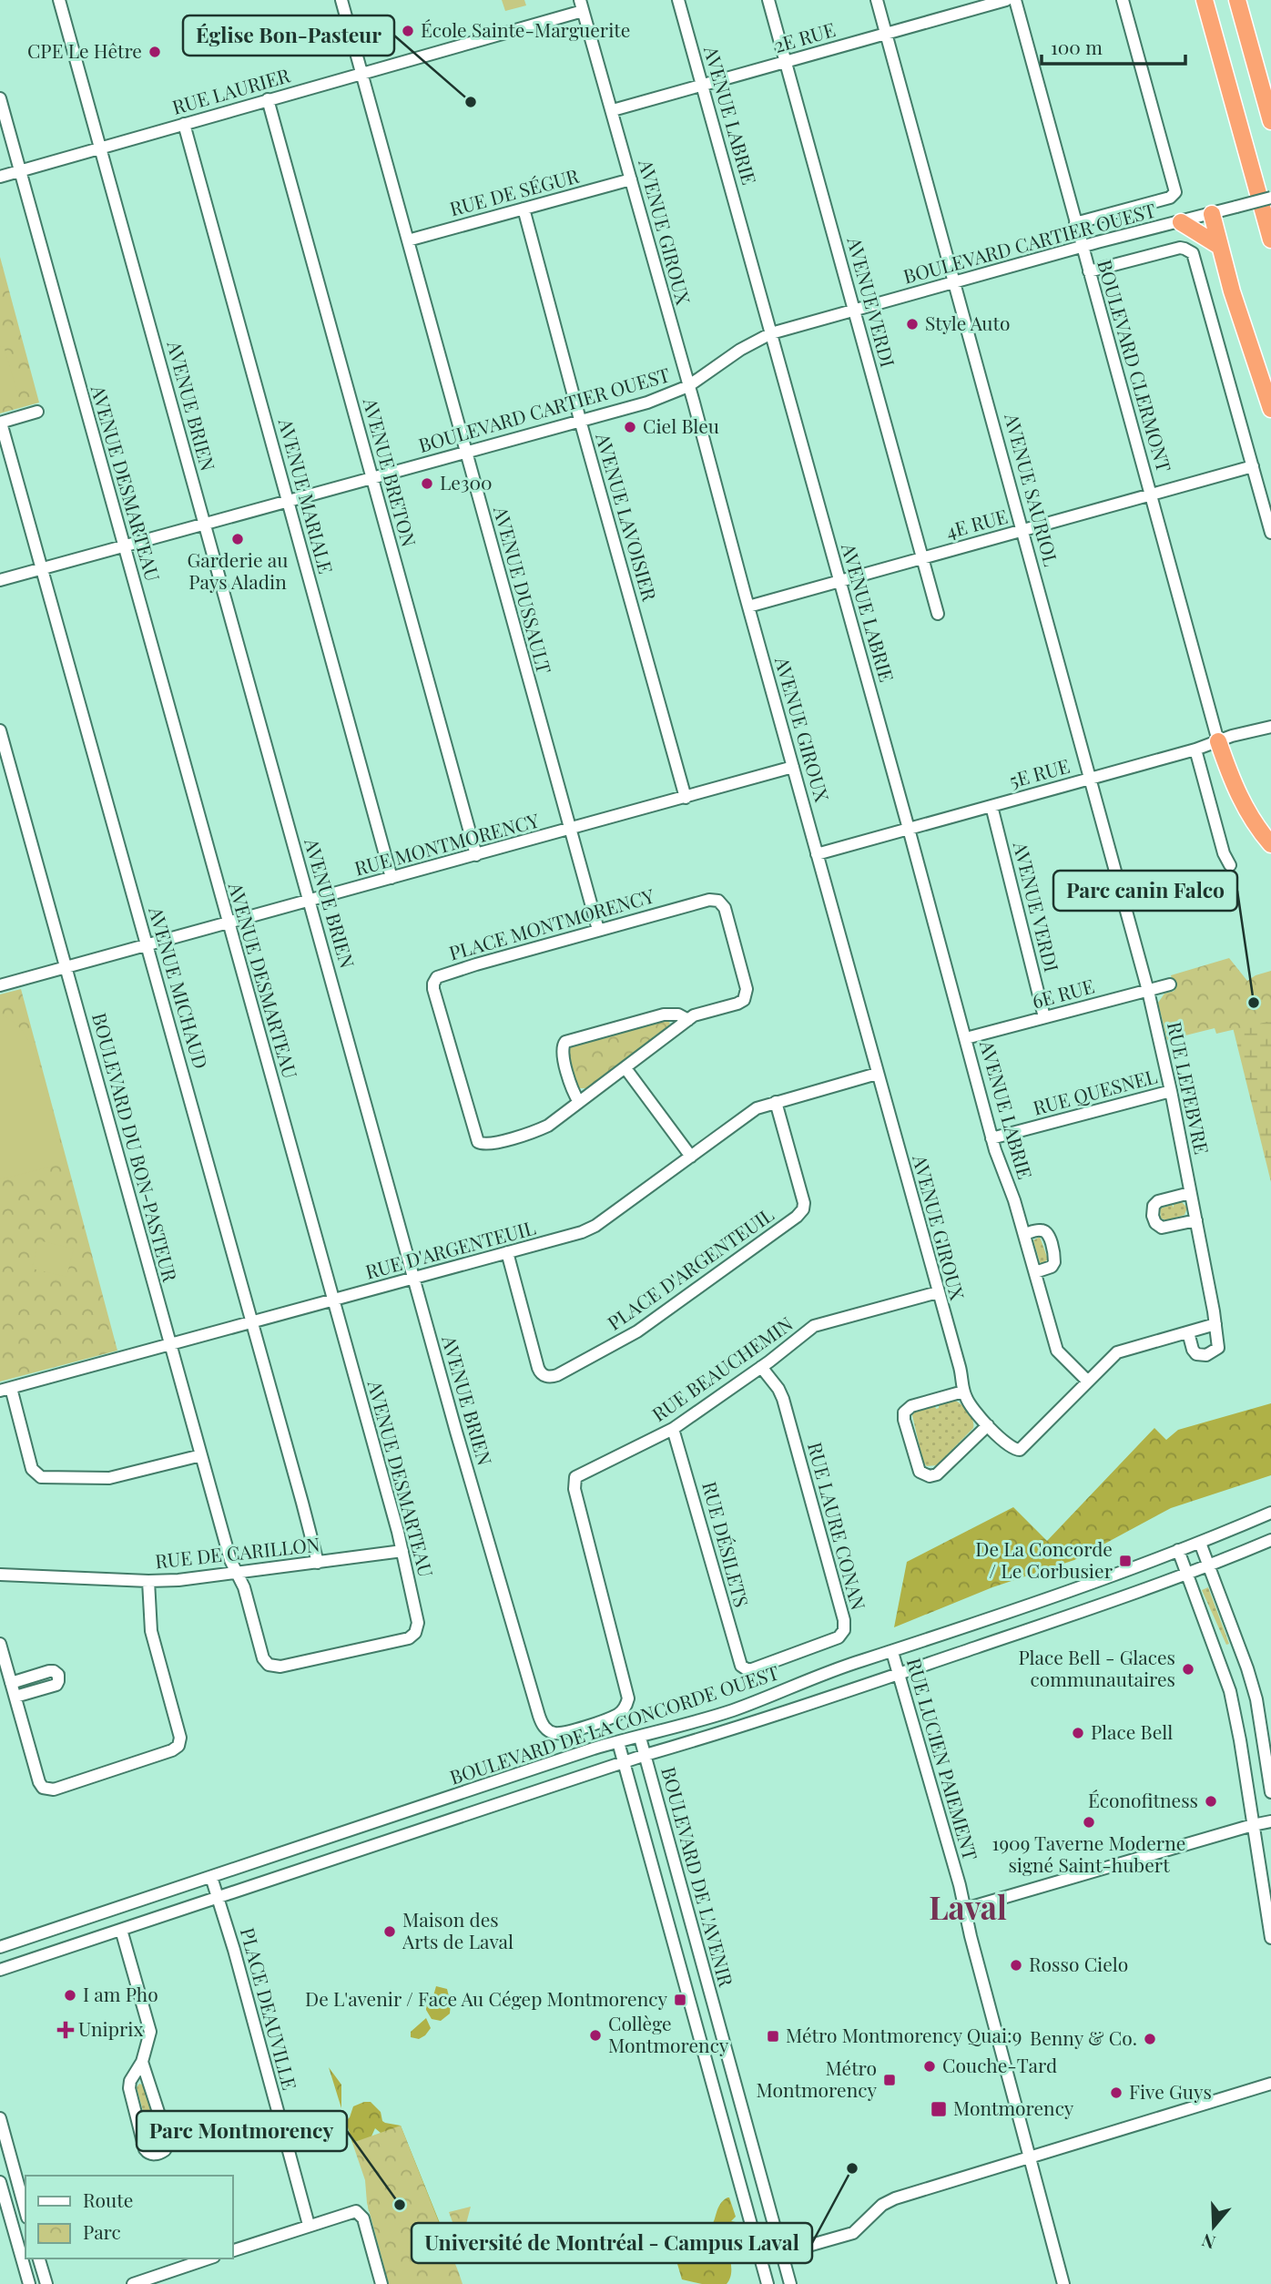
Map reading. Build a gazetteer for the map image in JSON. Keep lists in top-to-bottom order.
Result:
{
  "streets": {
    "street": [
      "2E RUE",
      "RUE LAURIER",
      "AVENUE LABRIE",
      "RUE DE SÉGUR",
      "AVENUE GIROUX",
      "BOULEVARD CARTIER OUEST",
      "AVENUE VERDI",
      "BOULEVARD CLERMONT",
      "AVENUE BRIEN",
      "AVENUE BRETON",
      "AVENUE DESMARTEAU",
      "AVENUE SAURIOL",
      "AVENUE MARIALE",
      "AVENUE LAVOISIER",
      "4E RUE",
      "AVENUE DUSSAULT",
      "5E RUE",
      "RUE MONTMORENCY",
      "PLACE MONTMORENCY",
      "AVENUE MICHAUD",
      "6E RUE",
      "RUE LEFEBVRE",
      "RUE QUESNEL",
      "BOULEVARD DU BON-PASTEUR",
      "RUE D'ARGENTEUIL",
      "PLACE D'ARGENTEUIL",
      "RUE BEAUCHEMIN",
      "RUE LAURE CONAN",
      "RUE DÉSILETS",
      "RUE DE CARILLON",
      "BOULEVARD DE LA CONCORDE OUEST",
      "RUE LUCIEN PAIEMENT",
      "BOULEVARD DE L'AVENIR",
      "PLACE DEAUVILLE"
    ]
  },
  "crossings": [
    ["2E RUE", "AVENUE LABRIE"],
    ["2E RUE", "AVENUE GIROUX"],
    ["2E RUE", "AVENUE VERDI"],
    ["2E RUE", "AVENUE SAURIOL"],
    ["RUE LAURIER", "AVENUE GIROUX"],
    ["RUE LAURIER", "AVENUE BRIEN"],
    ["RUE LAURIER", "AVENUE BRETON"],
    ["RUE LAURIER", "AVENUE DESMARTEAU"],
    ["RUE LAURIER", "AVENUE MARIALE"],
    ["RUE LAURIER", "AVENUE DUSSAULT"],
    ["AVENUE LABRIE", "AVENUE GIROUX"],
    ["AVENUE LABRIE", "BOULEVARD CARTIER OUEST"],
    ["AVENUE LABRIE", "4E RUE"],
    ["AVENUE LABRIE", "5E RUE"],
    ["AVENUE LABRIE", "6E RUE"],
    ["AVENUE LABRIE", "RUE QUESNEL"],
    ["RUE DE SÉGUR", "AVENUE GIROUX"],
    ["RUE DE SÉGUR", "AVENUE LAVOISIER"],
    ["RUE DE SÉGUR", "AVENUE DUSSAULT"],
    ["AVENUE GIROUX", "BOULEVARD CARTIER OUEST"],
    ["AVENUE GIROUX", "4E RUE"],
    ["AVENUE GIROUX", "5E RUE"],
    ["AVENUE GIROUX", "RUE MONTMORENCY"],
    ["AVENUE GIROUX", "RUE D'ARGENTEUIL"],
    ["AVENUE GIROUX", "RUE BEAUCHEMIN"],
    ["BOULEVARD CARTIER OUEST", "AVENUE VERDI"],
    ["BOULEVARD CARTIER OUEST", "BOULEVARD CLERMONT"],
    ["BOULEVARD CARTIER OUEST", "AVENUE BRIEN"],
    ["BOULEVARD CARTIER OUEST", "AVENUE BRETON"],
    ["BOULEVARD CARTIER OUEST", "AVENUE DESMARTEAU"],
    ["BOULEVARD CARTIER OUEST", "AVENUE SAURIOL"],
    ["BOULEVARD CARTIER OUEST", "AVENUE MARIALE"],
    ["BOULEVARD CARTIER OUEST", "AVENUE LAVOISIER"],
    ["BOULEVARD CARTIER OUEST", "AVENUE DUSSAULT"],
    ["BOULEVARD CARTIER OUEST", "AVENUE MICHAUD"],
    ["AVENUE VERDI", "4E RUE"],
    ["AVENUE VERDI", "5E RUE"],
    ["AVENUE VERDI", "6E RUE"],
    ["BOULEVARD CLERMONT", "4E RUE"],
    ["BOULEVARD CLERMONT", "5E RUE"],
    ["AVENUE BRIEN", "RUE MONTMORENCY"],
    ["AVENUE BRIEN", "RUE D'ARGENTEUIL"],
    ["AVENUE BRIEN", "RUE BEAUCHEMIN"],
    ["AVENUE BRETON", "RUE MONTMORENCY"],
    ["AVENUE DESMARTEAU", "RUE MONTMORENCY"],
    ["AVENUE DESMARTEAU", "BOULEVARD DU BON-PASTEUR"],
    ["AVENUE DESMARTEAU", "RUE D'ARGENTEUIL"],
    ["AVENUE DESMARTEAU", "RUE DE CARILLON"],
    ["AVENUE SAURIOL", "4E RUE"],
    ["AVENUE SAURIOL", "5E RUE"],
    ["AVENUE SAURIOL", "6E RUE"],
    ["AVENUE SAURIOL", "RUE LEFEBVRE"],
    ["AVENUE MARIALE", "RUE MONTMORENCY"],
    ["AVENUE LAVOISIER", "RUE MONTMORENCY"],
    ["AVENUE DUSSAULT", "RUE MONTMORENCY"],
    ["AVENUE DUSSAULT", "PLACE MONTMORENCY"],
    ["RUE MONTMORENCY", "AVENUE MICHAUD"],
    ["RUE MONTMORENCY", "BOULEVARD DU BON-PASTEUR"],
    ["AVENUE MICHAUD", "RUE D'ARGENTEUIL"],
    ["AVENUE MICHAUD", "RUE DE CARILLON"],
    ["6E RUE", "RUE LEFEBVRE"],
    ["RUE LEFEBVRE", "RUE QUESNEL"],
    ["BOULEVARD DU BON-PASTEUR", "RUE D'ARGENTEUIL"],
    ["BOULEVARD DU BON-PASTEUR", "RUE DE CARILLON"],
    ["RUE D'ARGENTEUIL", "PLACE D'ARGENTEUIL"],
    ["RUE BEAUCHEMIN", "RUE LAURE CONAN"],
    ["RUE BEAUCHEMIN", "RUE DÉSILETS"],
    ["RUE LAURE CONAN", "RUE DÉSILETS"],
    ["BOULEVARD DE LA CONCORDE OUEST", "RUE LUCIEN PAIEMENT"],
    ["BOULEVARD DE LA CONCORDE OUEST", "BOULEVARD DE L'AVENIR"],
    ["BOULEVARD DE LA CONCORDE OUEST", "PLACE DEAUVILLE"]
  ],
  "districts": ["Laval"],
  "places": {
    "other": [
      "École Sainte-Marguerite",
      "CPE Le Hêtre",
      "Église Bon-Pasteur",
      "Style Auto",
      "Ciel Bleu",
      "Le300",
      "Garderie au Pays Aladin",
      "Parc canin Falco",
      "Place Bell - Glaces communautaires",
      "Place Bell",
      "Éconofitness",
      "1909 Taverne Moderne signé Saint-hubert",
      "Maison des Arts de Laval",
      "Rosso Cielo",
      "I am Pho",
      "Collège Montmorency",
      "Benny & Co.",
      "Couche-Tard",
      "Five Guys",
      "Université de Montréal - Campus Laval",
      "Parc Montmorency"
    ],
    "transit": [
      "De La Concorde / Le Corbusier",
      "De L'avenir / Face Au Cégep Montmorency",
      "Métro Montmorency Quai:9",
      "Métro Montmorency",
      "Montmorency"
    ],
    "health": ["Uniprix"]
  },
  "legend": ["Route", "Parc"],
  "scale_bar": "100 m",
  "north": "bottom"
}
